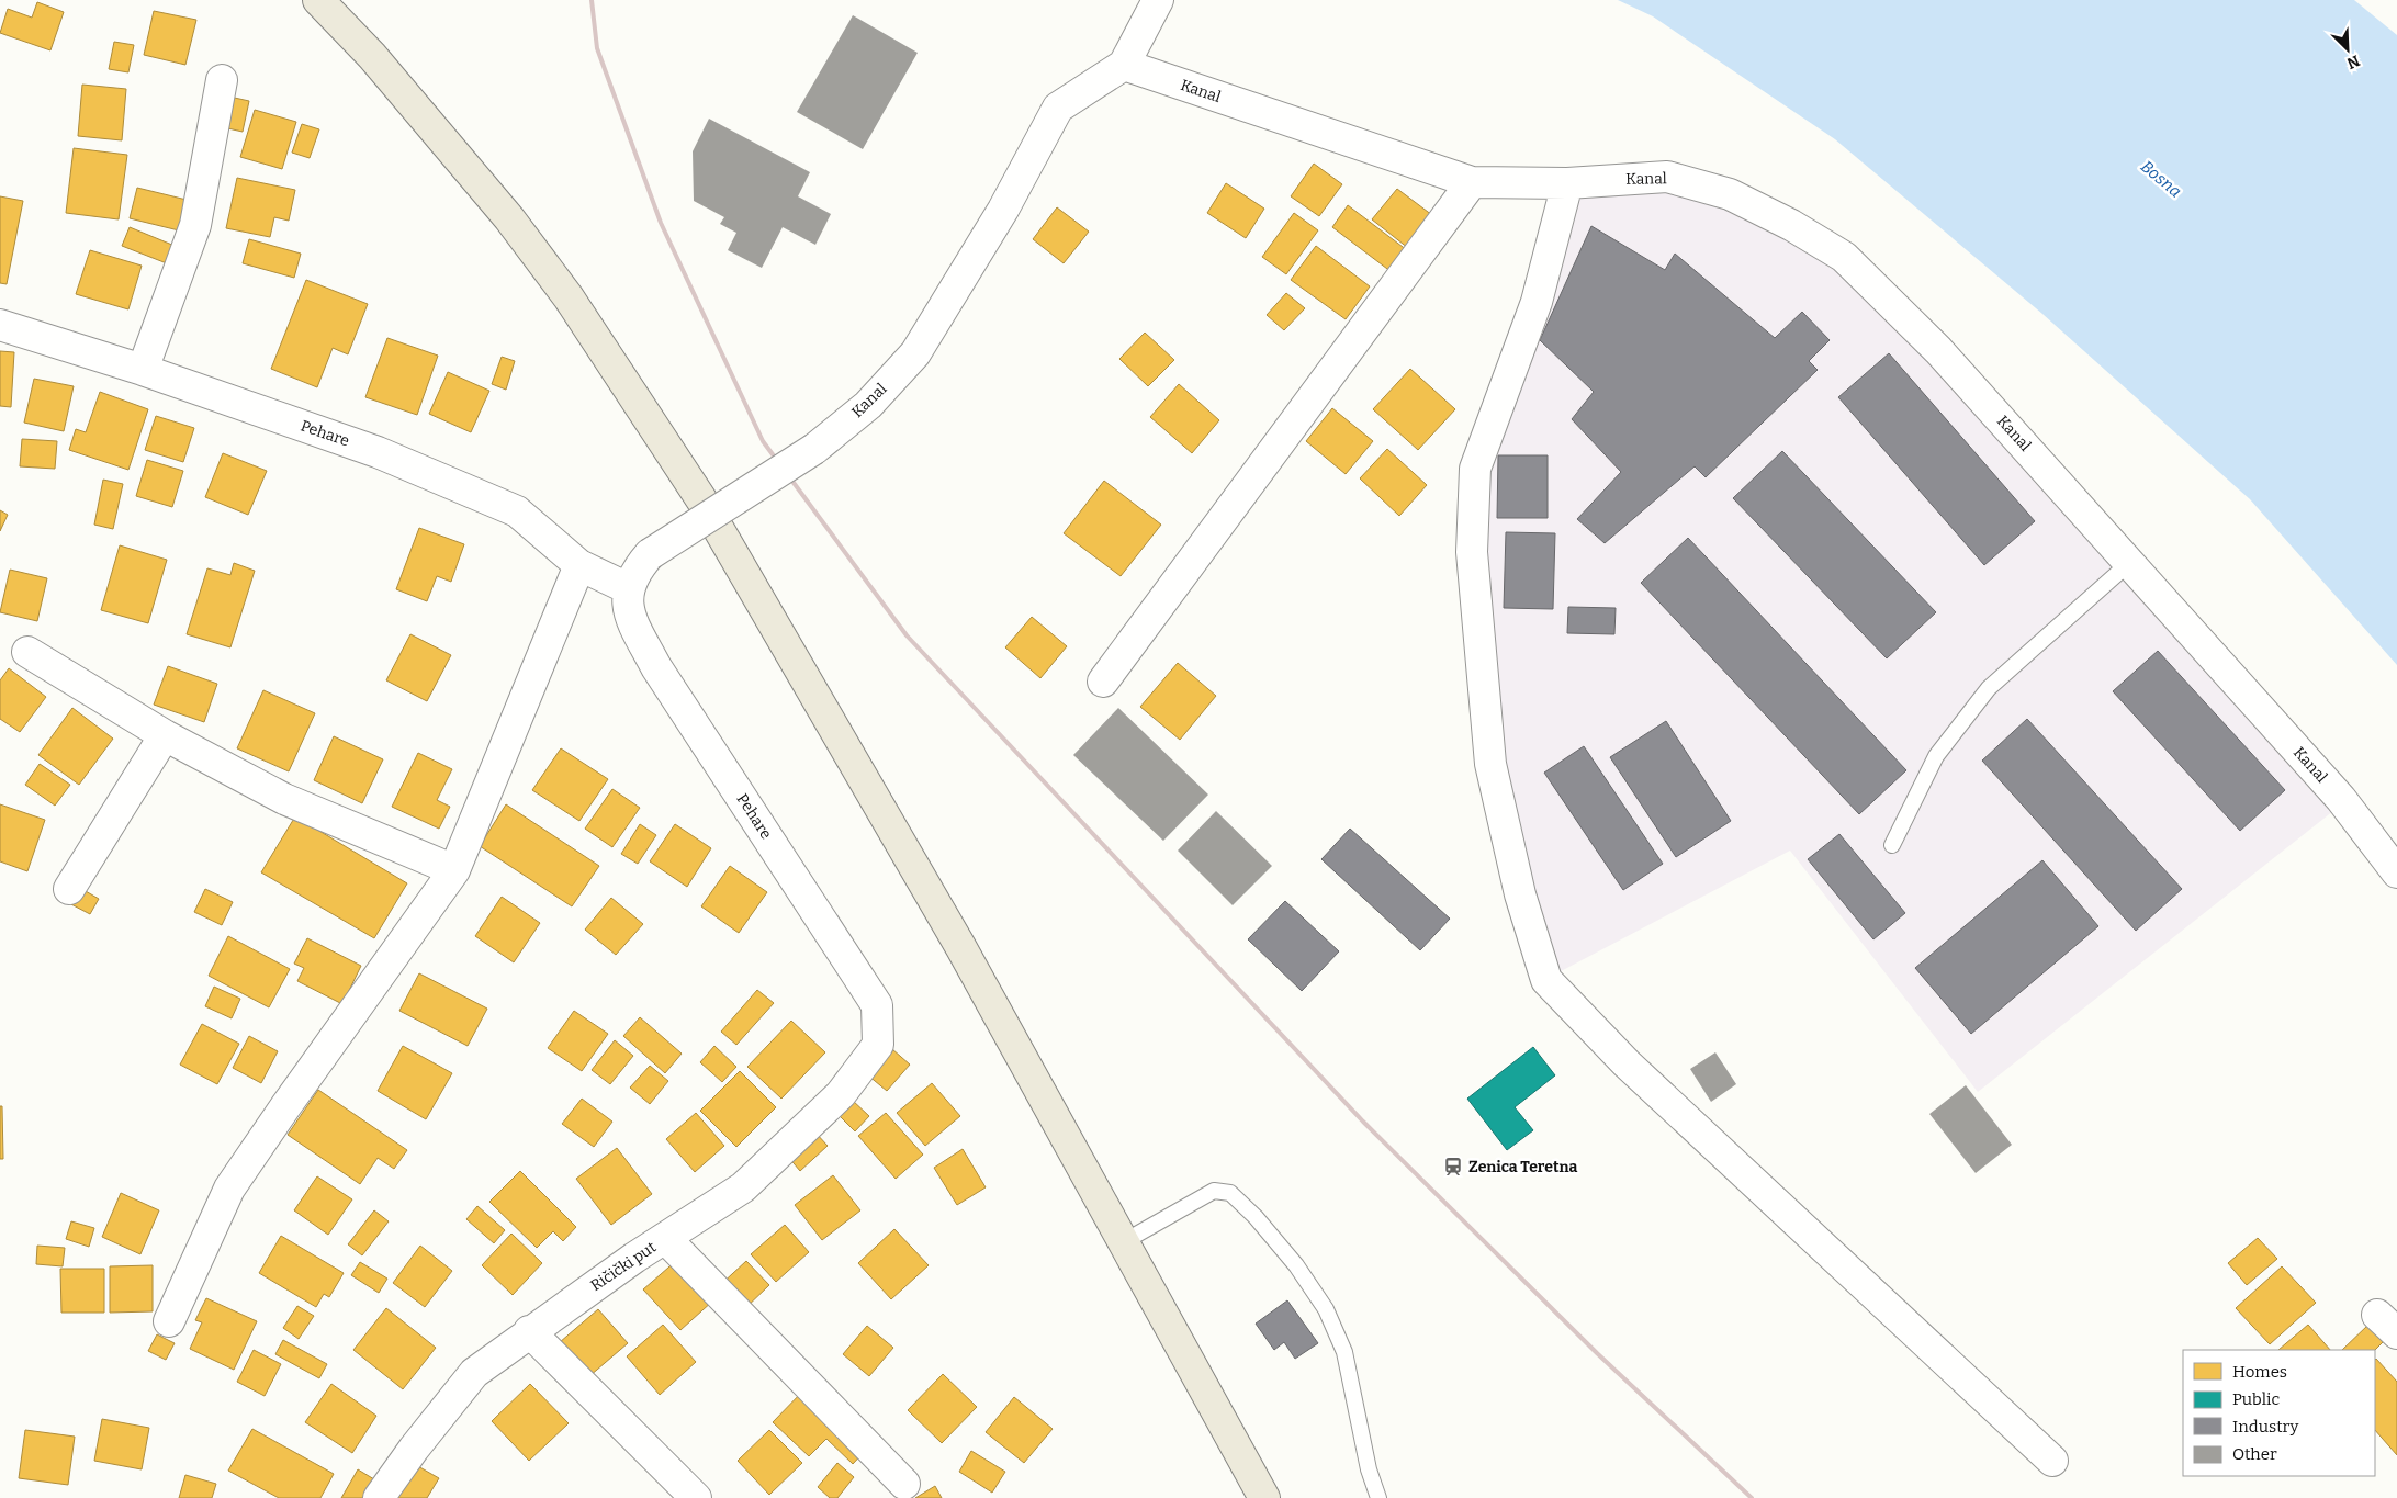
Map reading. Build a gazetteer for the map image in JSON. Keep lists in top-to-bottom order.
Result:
{
  "streets": {
    "street": ["Kanal", "Pehare", "Ričički put"]
  },
  "crossings": [
    ["Kanal", "Pehare"],
    ["Pehare", "Ričički put"]
  ],
  "water": ["Bosna"],
  "places": {
    "station": ["Zenica Teretna"]
  },
  "legend": [
    "Homes",
    "Public",
    "Industry",
    "Other"
  ],
  "north": "bottom right"
}
